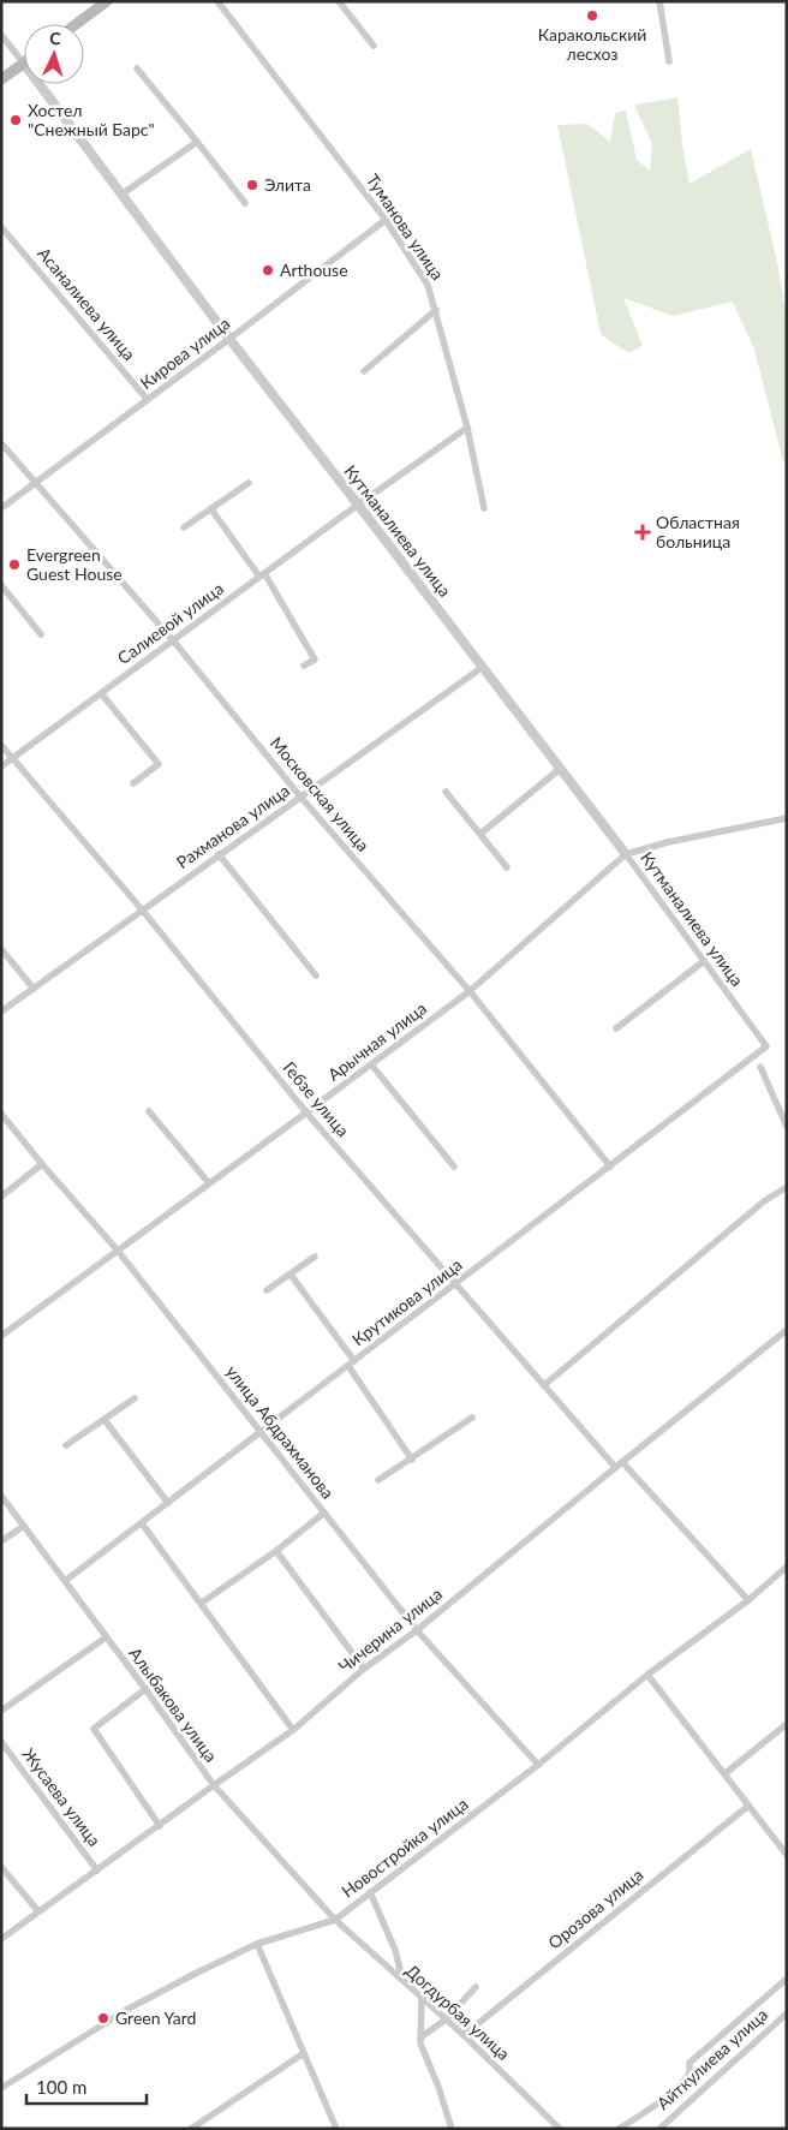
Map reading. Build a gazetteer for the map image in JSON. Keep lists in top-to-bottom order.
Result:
{
  "streets": {
    "street": [
      "Туманова улица",
      "Асаналиева улица",
      "Кирова улица",
      "Кутманалиева улица",
      "Салиевой улица",
      "Московская улица",
      "Рахманова улица",
      "Арычная улица",
      "Гебзе улица",
      "Крутикова улица",
      "улица Абдрахманова",
      "Чичерина улица",
      "Алыбакова улица",
      "Жусаева улица",
      "Новостройка улица",
      "Орозова улица",
      "Догдурбая улица",
      "Айткулиева улица"
    ]
  },
  "crossings": [
    ["Туманова улица", "Кирова улица"],
    ["Туманова улица", "Салиевой улица"],
    ["Асаналиева улица", "Кирова улица"],
    ["Кирова улица", "Кутманалиева улица"],
    ["Кирова улица", "Московская улица"],
    ["Кутманалиева улица", "Салиевой улица"],
    ["Кутманалиева улица", "Рахманова улица"],
    ["Кутманалиева улица", "Арычная улица"],
    ["Кутманалиева улица", "Крутикова улица"],
    ["Салиевой улица", "Московская улица"],
    ["Салиевой улица", "Гебзе улица"],
    ["Московская улица", "Рахманова улица"],
    ["Московская улица", "Арычная улица"],
    ["Московская улица", "Крутикова улица"],
    ["Рахманова улица", "Гебзе улица"],
    ["Арычная улица", "Гебзе улица"],
    ["Арычная улица", "улица Абдрахманова"],
    ["Гебзе улица", "Крутикова улица"],
    ["Гебзе улица", "Чичерина улица"],
    ["Крутикова улица", "улица Абдрахманова"],
    ["Крутикова улица", "Алыбакова улица"],
    ["улица Абдрахманова", "Чичерина улица"],
    ["улица Абдрахманова", "Новостройка улица"],
    ["Чичерина улица", "Алыбакова улица"],
    ["Чичерина улица", "Жусаева улица"],
    ["Алыбакова улица", "Новостройка улица"],
    ["Алыбакова улица", "Догдурбая улица"],
    ["Новостройка улица", "Догдурбая улица"],
    ["Орозова улица", "Догдурбая улица"]
  ],
  "places": {
    "other": [
      "Каракольский лесхоз",
      "Хостел \"Снежный Барс\"",
      "Элита",
      "Arthouse",
      "Evergreen Guest House",
      "Green Yard"
    ],
    "health": ["Областная больница"]
  },
  "scale_bar": "100 m",
  "north": "top"
}
